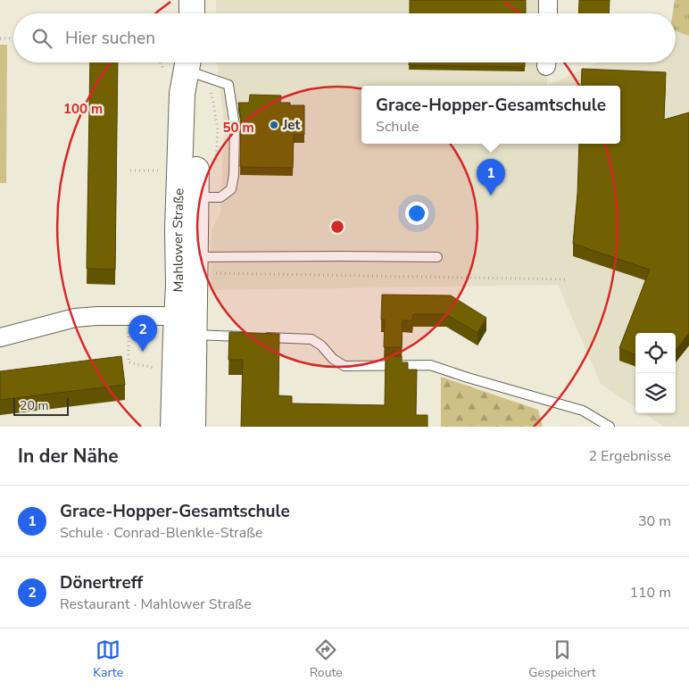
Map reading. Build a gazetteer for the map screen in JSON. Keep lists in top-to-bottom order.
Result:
{
  "streets": {
    "main road": ["Mahlower Straße"]
  },
  "places": ["Jet"],
  "scale_bar": "20 m",
  "page": {
    "search": "Hier suchen",
    "popup": ["Grace-Hopper-Gesamtschule", "Schule"],
    "pins": ["1", "2"],
    "scale": "20 m",
    "heading": ["In der Nähe", "2 Ergebnisse"],
    "list": [
      {
        "mark": "1",
        "name": "Grace-Hopper-Gesamtschule",
        "note": "Schule · Conrad-Blenkle-Straße",
        "value": "30 m"
      },
      {
        "mark": "2",
        "name": "Dönertreff",
        "note": "Restaurant · Mahlower Straße",
        "value": "110 m"
      }
    ],
    "nav": ["Karte", "Route", "Gespeichert"]
  },
  "rings": ["100 m", "50 m"]
}
